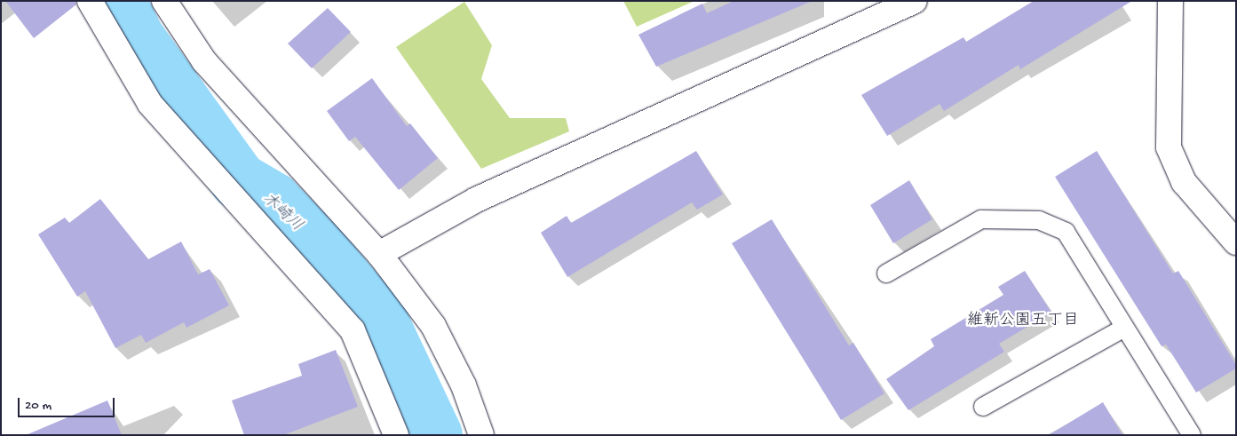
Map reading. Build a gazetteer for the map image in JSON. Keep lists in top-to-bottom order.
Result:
{
  "districts": ["維新公園五丁目"],
  "water": ["木崎川"],
  "scale_bar": "20 m"
}
